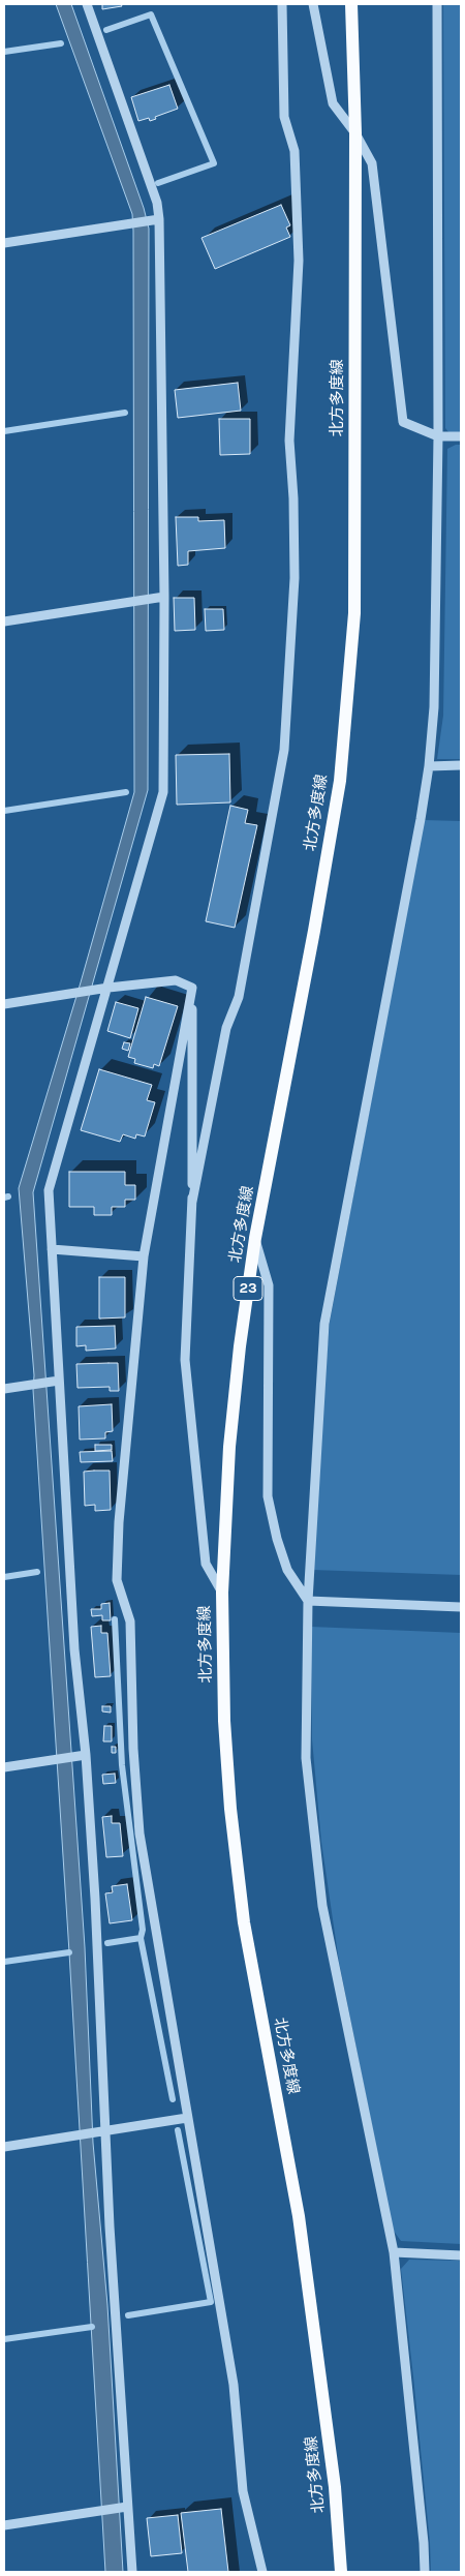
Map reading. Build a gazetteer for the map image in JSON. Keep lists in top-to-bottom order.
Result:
{
  "streets": {
    "main road": ["北方多度線", "23"]
  }
}
